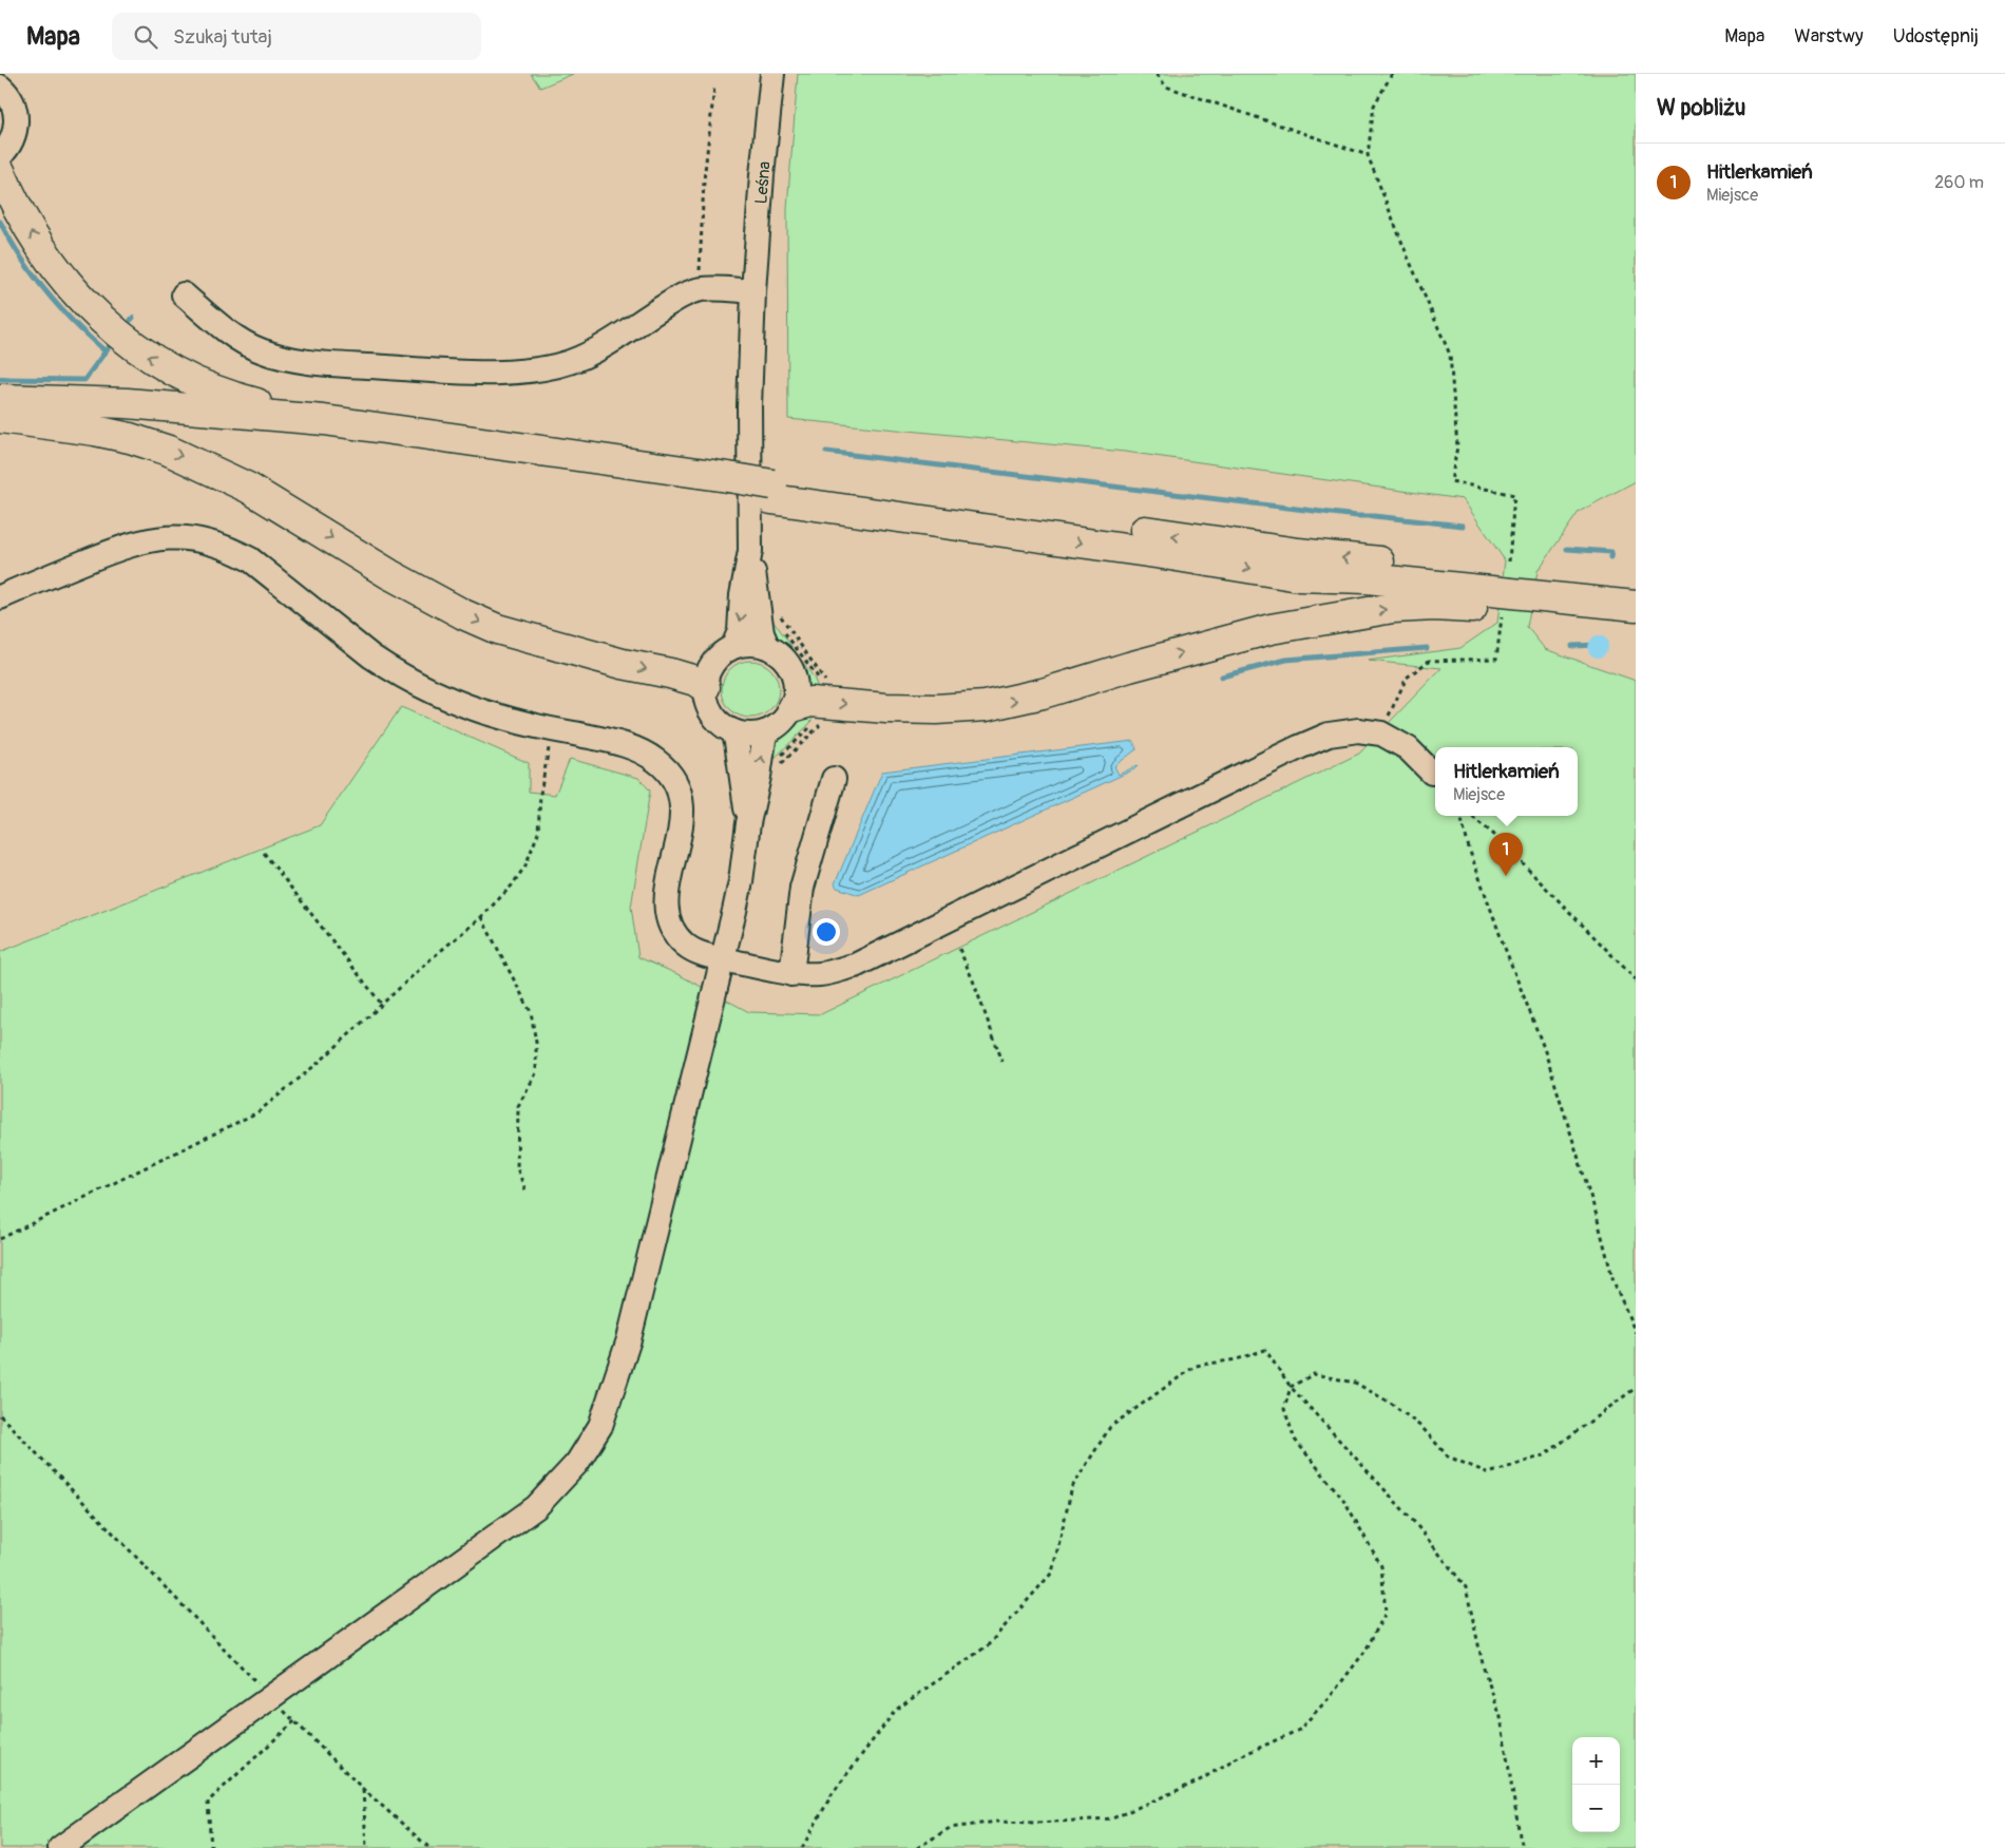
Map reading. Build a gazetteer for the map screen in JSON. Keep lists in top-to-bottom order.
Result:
{
  "streets": {
    "street": ["Leśna"]
  },
  "page": {
    "header": "Mapa",
    "search": "Szukaj tutaj",
    "nav": ["Mapa", "Warstwy", "Udostępnij"],
    "heading": "W pobliżu",
    "list": [
      {
        "mark": "1",
        "name": "Hitlerkamień",
        "note": "Miejsce",
        "value": "260 m"
      }
    ],
    "popup": ["Hitlerkamień", "Miejsce"],
    "pins": "1",
    "map_buttons": ["+", "−"]
  }
}
